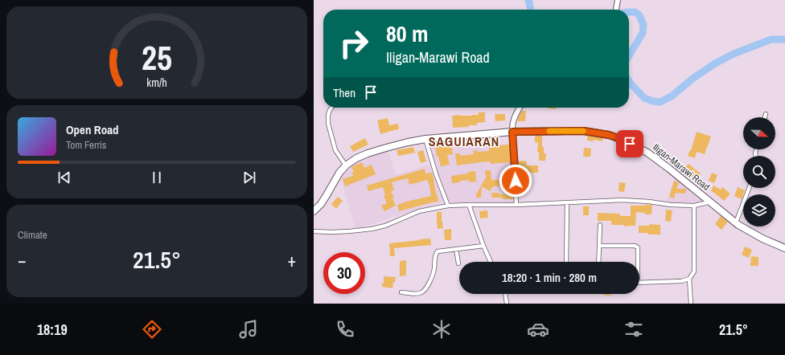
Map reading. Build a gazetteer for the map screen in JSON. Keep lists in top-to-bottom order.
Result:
{
  "streets": {
    "highway": ["Iligan-Marawi Road"]
  },
  "districts": ["SAGUIARAN"],
  "north": "right",
  "page": {
    "turn": ["80 m", "Iligan-Marawi Road"],
    "then": "Then",
    "song": ["Open Road", "Tom Ferris"],
    "tile": "Climate",
    "heat": ["−", "21.5°", "+"],
    "limit": "30",
    "trip": "18:20 · 1 min · 280 m",
    "tabs": ["18:19", "21.5°"],
    "gauge": ["25", "km/h"]
  }
}
